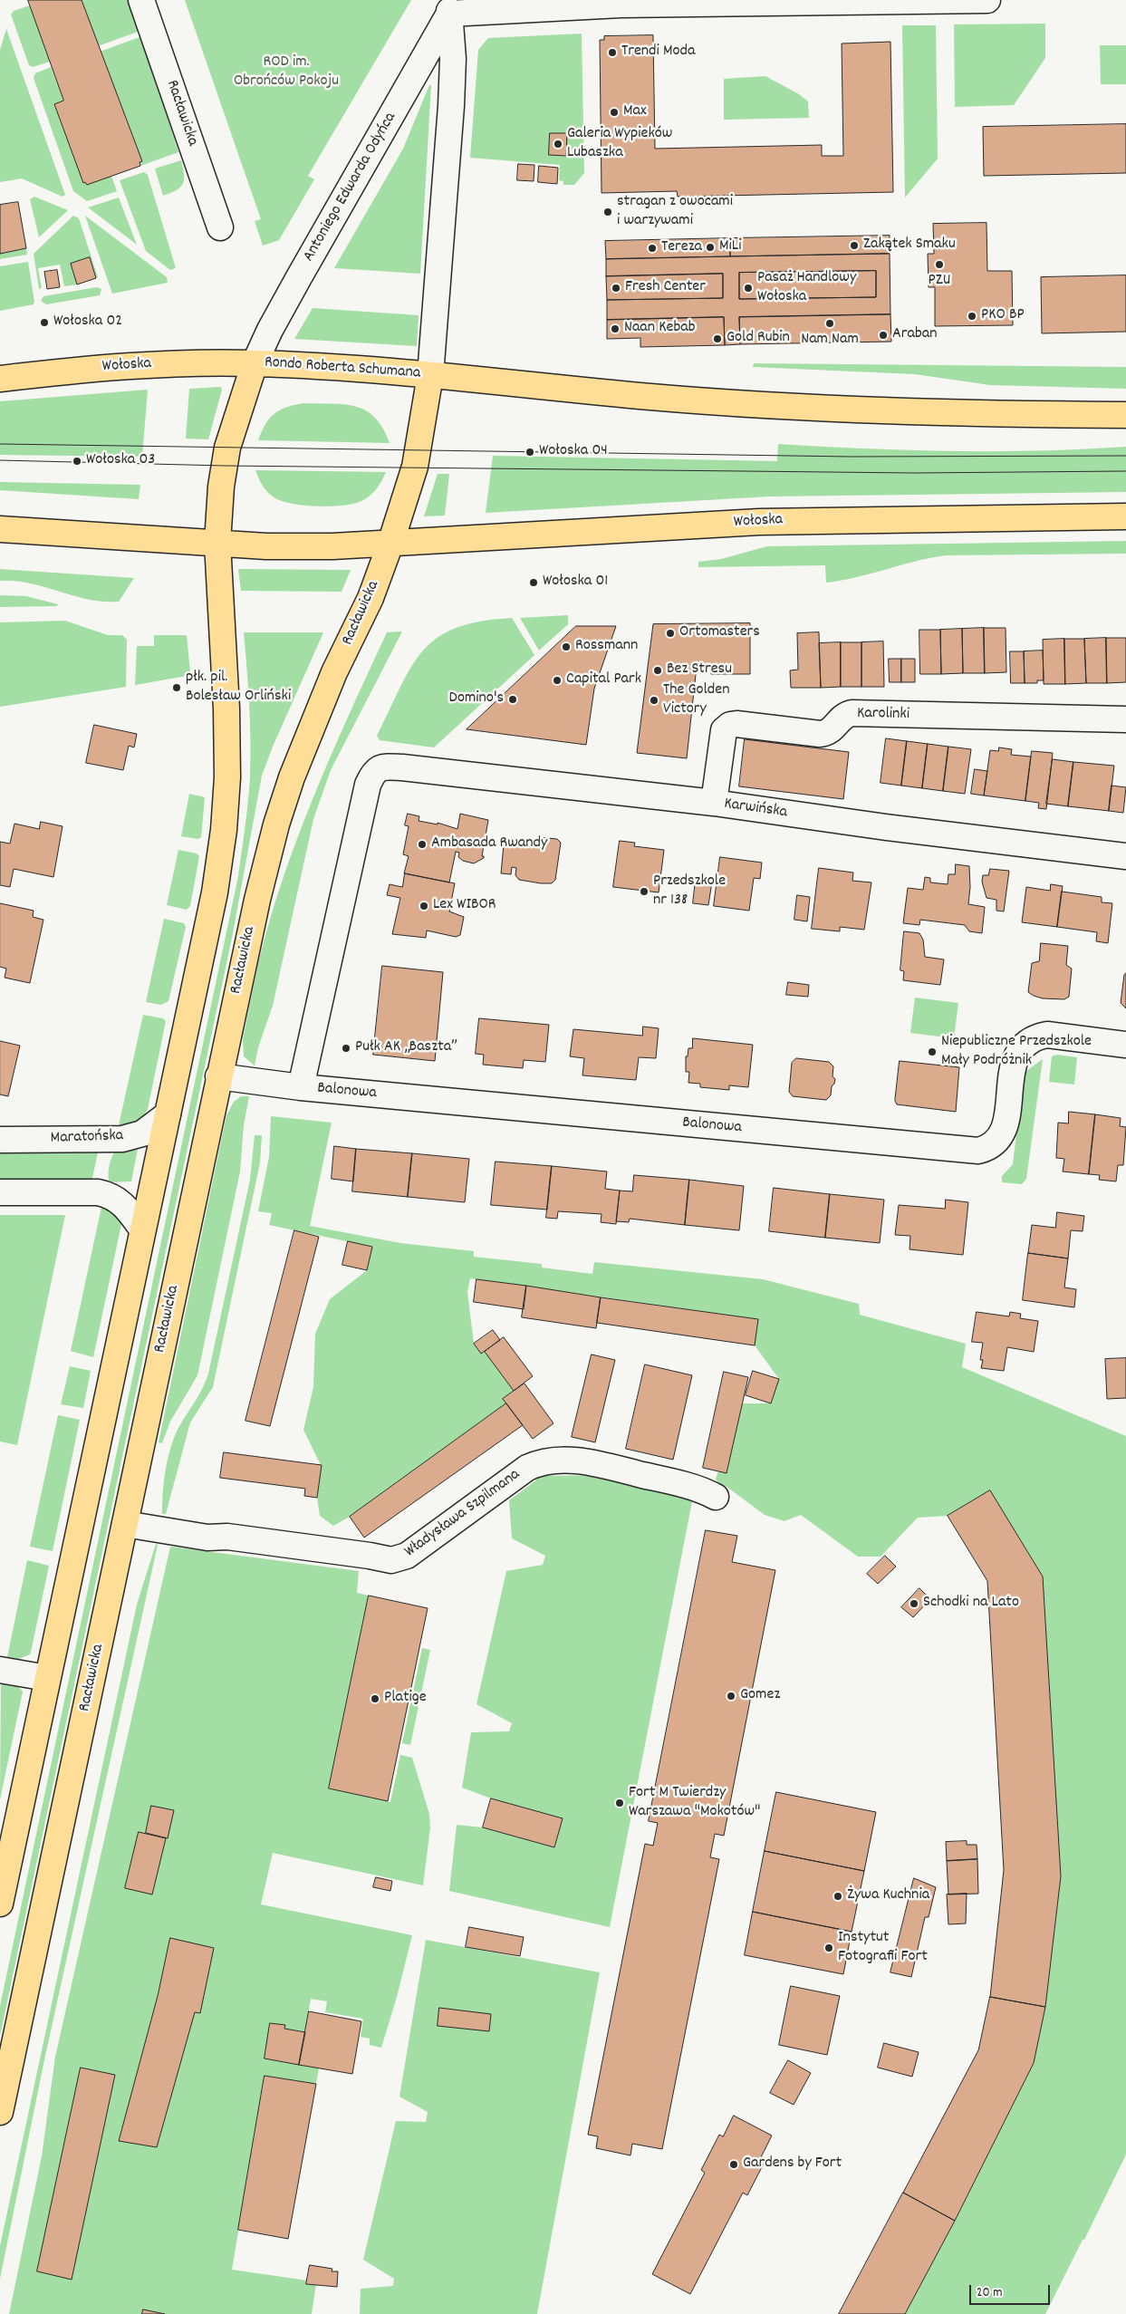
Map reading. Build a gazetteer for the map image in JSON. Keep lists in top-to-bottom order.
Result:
{
  "streets": {
    "main road": ["Racławicka", "Wołoska", "Rondo Roberta Schumana"],
    "street": [
      "Antoniego Edwarda Odyńca",
      "Karolinki",
      "Karwińska",
      "Balonowa",
      "Maratońska",
      "Władysława Szpilmana"
    ]
  },
  "crossings": [
    ["Racławicka", "Wołoska"],
    ["Racławicka", "Rondo Roberta Schumana"],
    ["Racławicka", "Balonowa"],
    ["Racławicka", "Władysława Szpilmana"],
    ["Antoniego Edwarda Odyńca", "Wołoska"],
    ["Antoniego Edwarda Odyńca", "Rondo Roberta Schumana"],
    ["Wołoska", "Rondo Roberta Schumana"],
    ["Karolinki", "Karwińska"],
    ["Karwińska", "Balonowa"]
  ],
  "parks": ["ROD im. Obrońców Pokoju"],
  "places": [
    "Trendi Moda",
    "Max",
    "Galeria Wypieków Lubaszka",
    "stragan z owocami i warzywami",
    "Zakątek Smaku",
    "MiLi",
    "Tereza",
    "PZU",
    "Fresh Center",
    "Pasaż Handlowy Wołoska",
    "PKO BP",
    "Wołoska 02",
    "Nam Nam",
    "Naan Kebab",
    "Araban",
    "Gold Rubin",
    "Wołoska 04",
    "Wołoska 03",
    "Wołoska 01",
    "Ortomasters",
    "Rossmann",
    "Bez Stresu",
    "Capital Park",
    "płk. pil. Bolesław Orliński",
    "Domino's",
    "The Golden Victory",
    "Ambasada Rwandy",
    "Przedszkole nr 138",
    "Lex WIBOR",
    "Pułk AK „Baszta”",
    "Niepubliczne Przedszkole Mały Podróżnik",
    "Schodki na Lato",
    "Gomez",
    "Platige",
    "Fort M Twierdzy Warszawa \"Mokotów\"",
    "Żywa Kuchnia",
    "Instytut Fotografii Fort",
    "Gardens by Fort"
  ],
  "scale_bar": "20 m"
}
